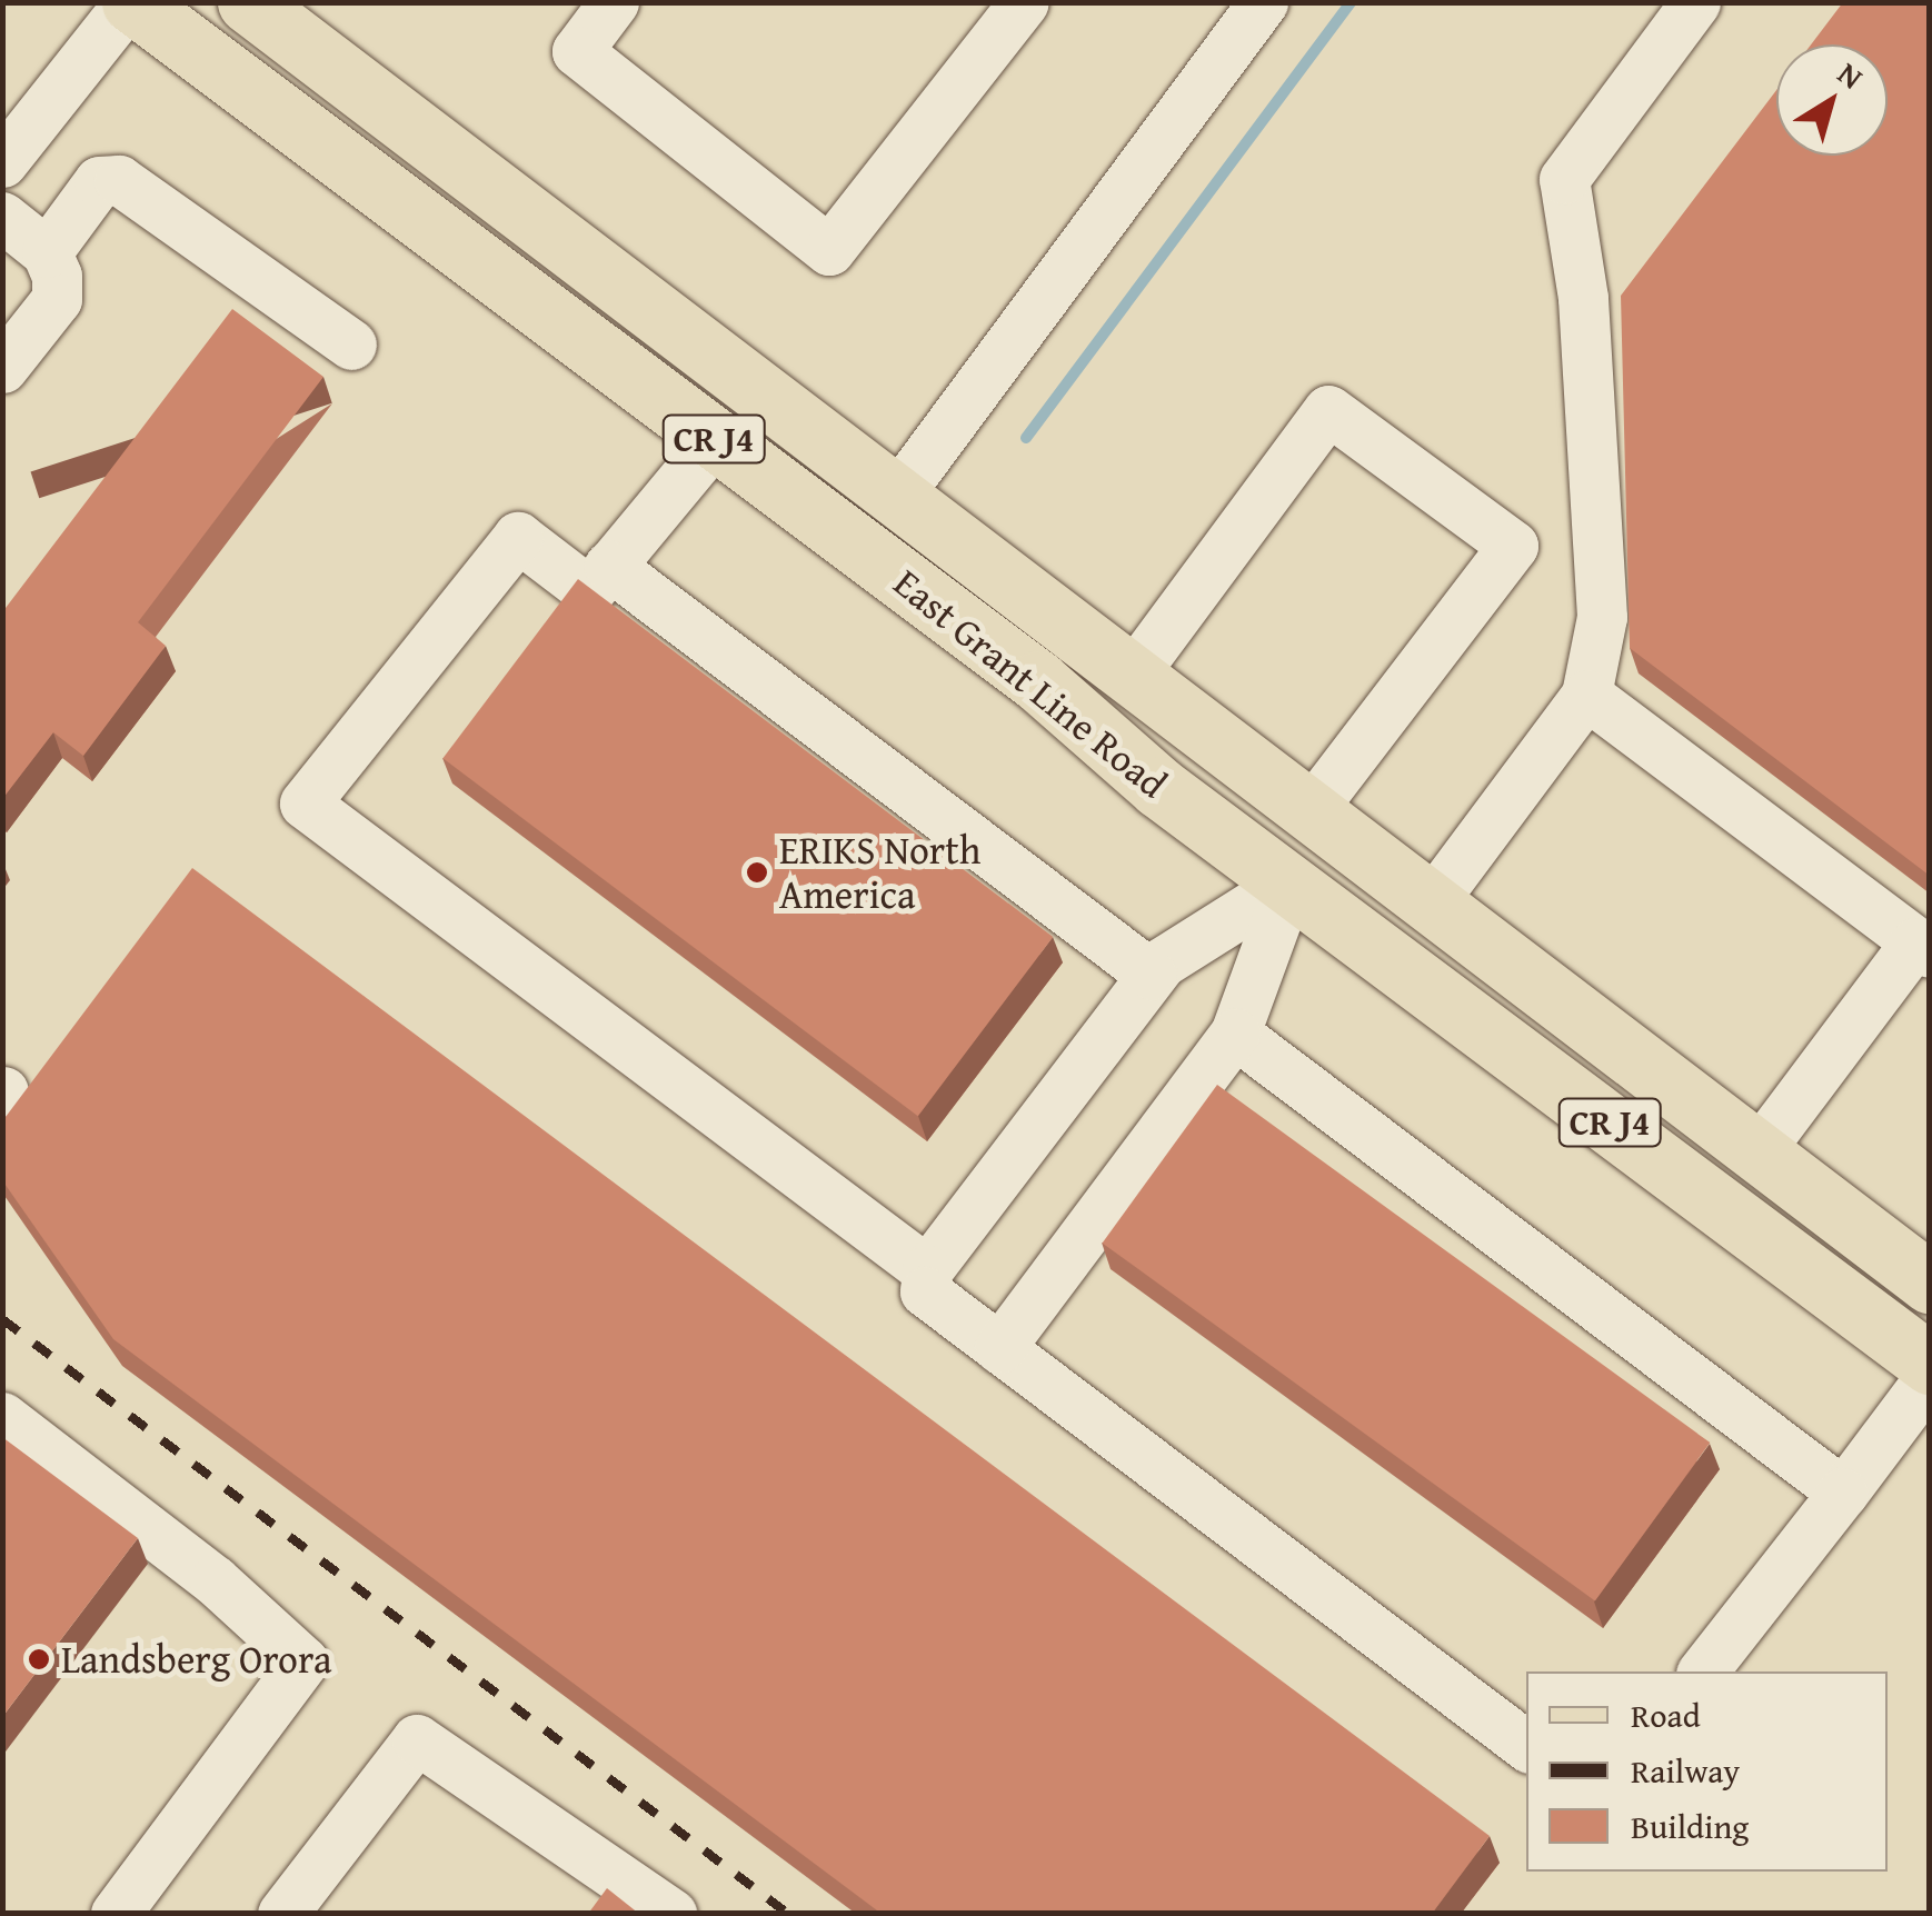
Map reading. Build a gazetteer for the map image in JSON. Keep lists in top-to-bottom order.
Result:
{
  "streets": {
    "main road": ["CR J4", "East Grant Line Road"]
  },
  "places": ["ERIKS North America", "Landsberg Orora"],
  "legend": ["Road", "Railway", "Building"],
  "north": "top right"
}
